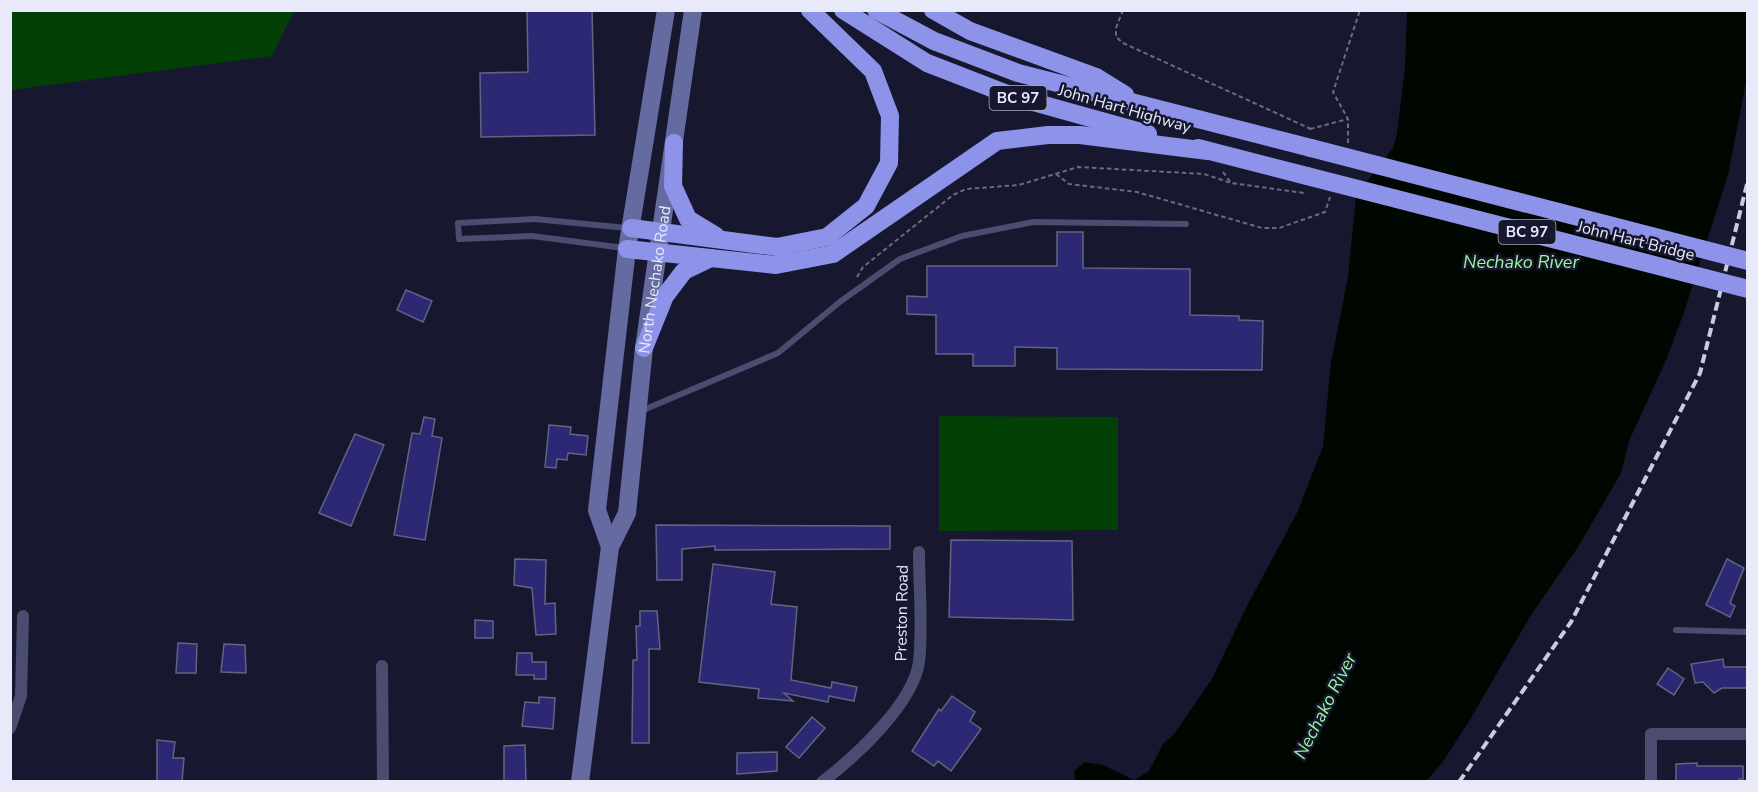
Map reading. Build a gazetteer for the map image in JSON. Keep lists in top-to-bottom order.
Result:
{
  "streets": {
    "highway": ["BC 97", "John Hart Highway", "John Hart Bridge"],
    "main road": ["North Nechako Road"],
    "street": ["Preston Road"]
  },
  "crossings": [
    ["John Hart Highway", "John Hart Bridge"]
  ],
  "water": ["Nechako River"]
}
